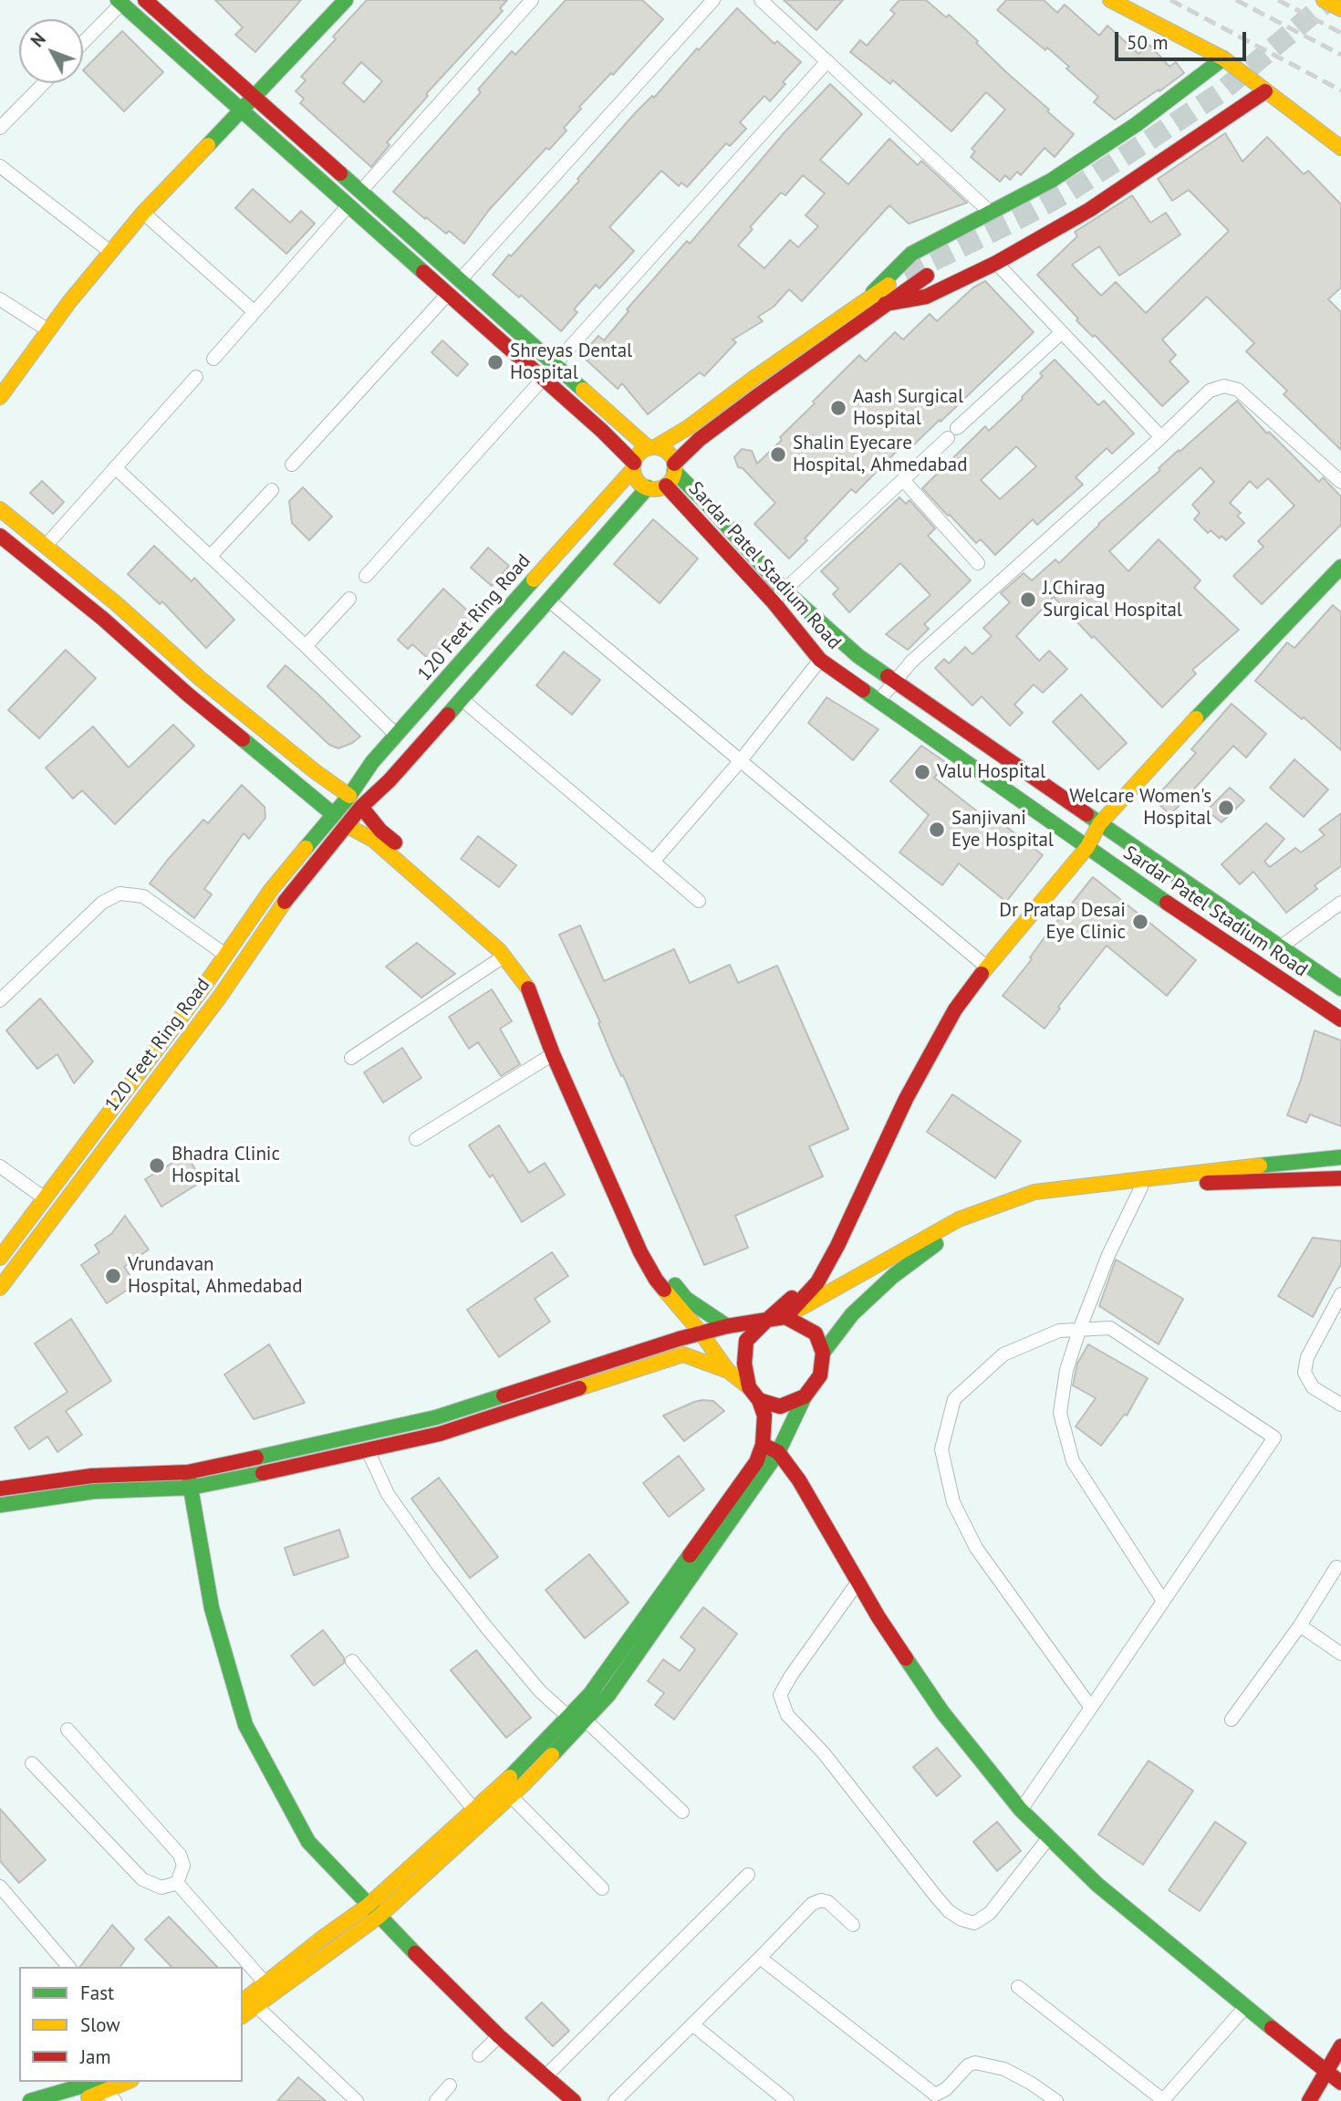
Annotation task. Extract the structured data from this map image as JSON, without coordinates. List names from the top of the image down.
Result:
{
  "streets": {
    "street": ["Sardar Patel Stadium Road", "120 Feet Ring Road"]
  },
  "crossings": [
    ["Sardar Patel Stadium Road", "120 Feet Ring Road"]
  ],
  "places": [
    "Shreyas Dental Hospital",
    "Aash Surgical Hospital",
    "Shalin Eyecare Hospital, Ahmedabad",
    "J.Chirag Surgical Hospital",
    "Valu Hospital",
    "Welcare Women's Hospital",
    "Sanjivani Eye Hospital",
    "Dr Pratap Desai Eye Clinic",
    "Bhadra Clinic Hospital",
    "Vrundavan Hospital, Ahmedabad"
  ],
  "legend": ["Fast", "Slow", "Jam"],
  "scale_bar": "50 m",
  "north": "top left"
}
